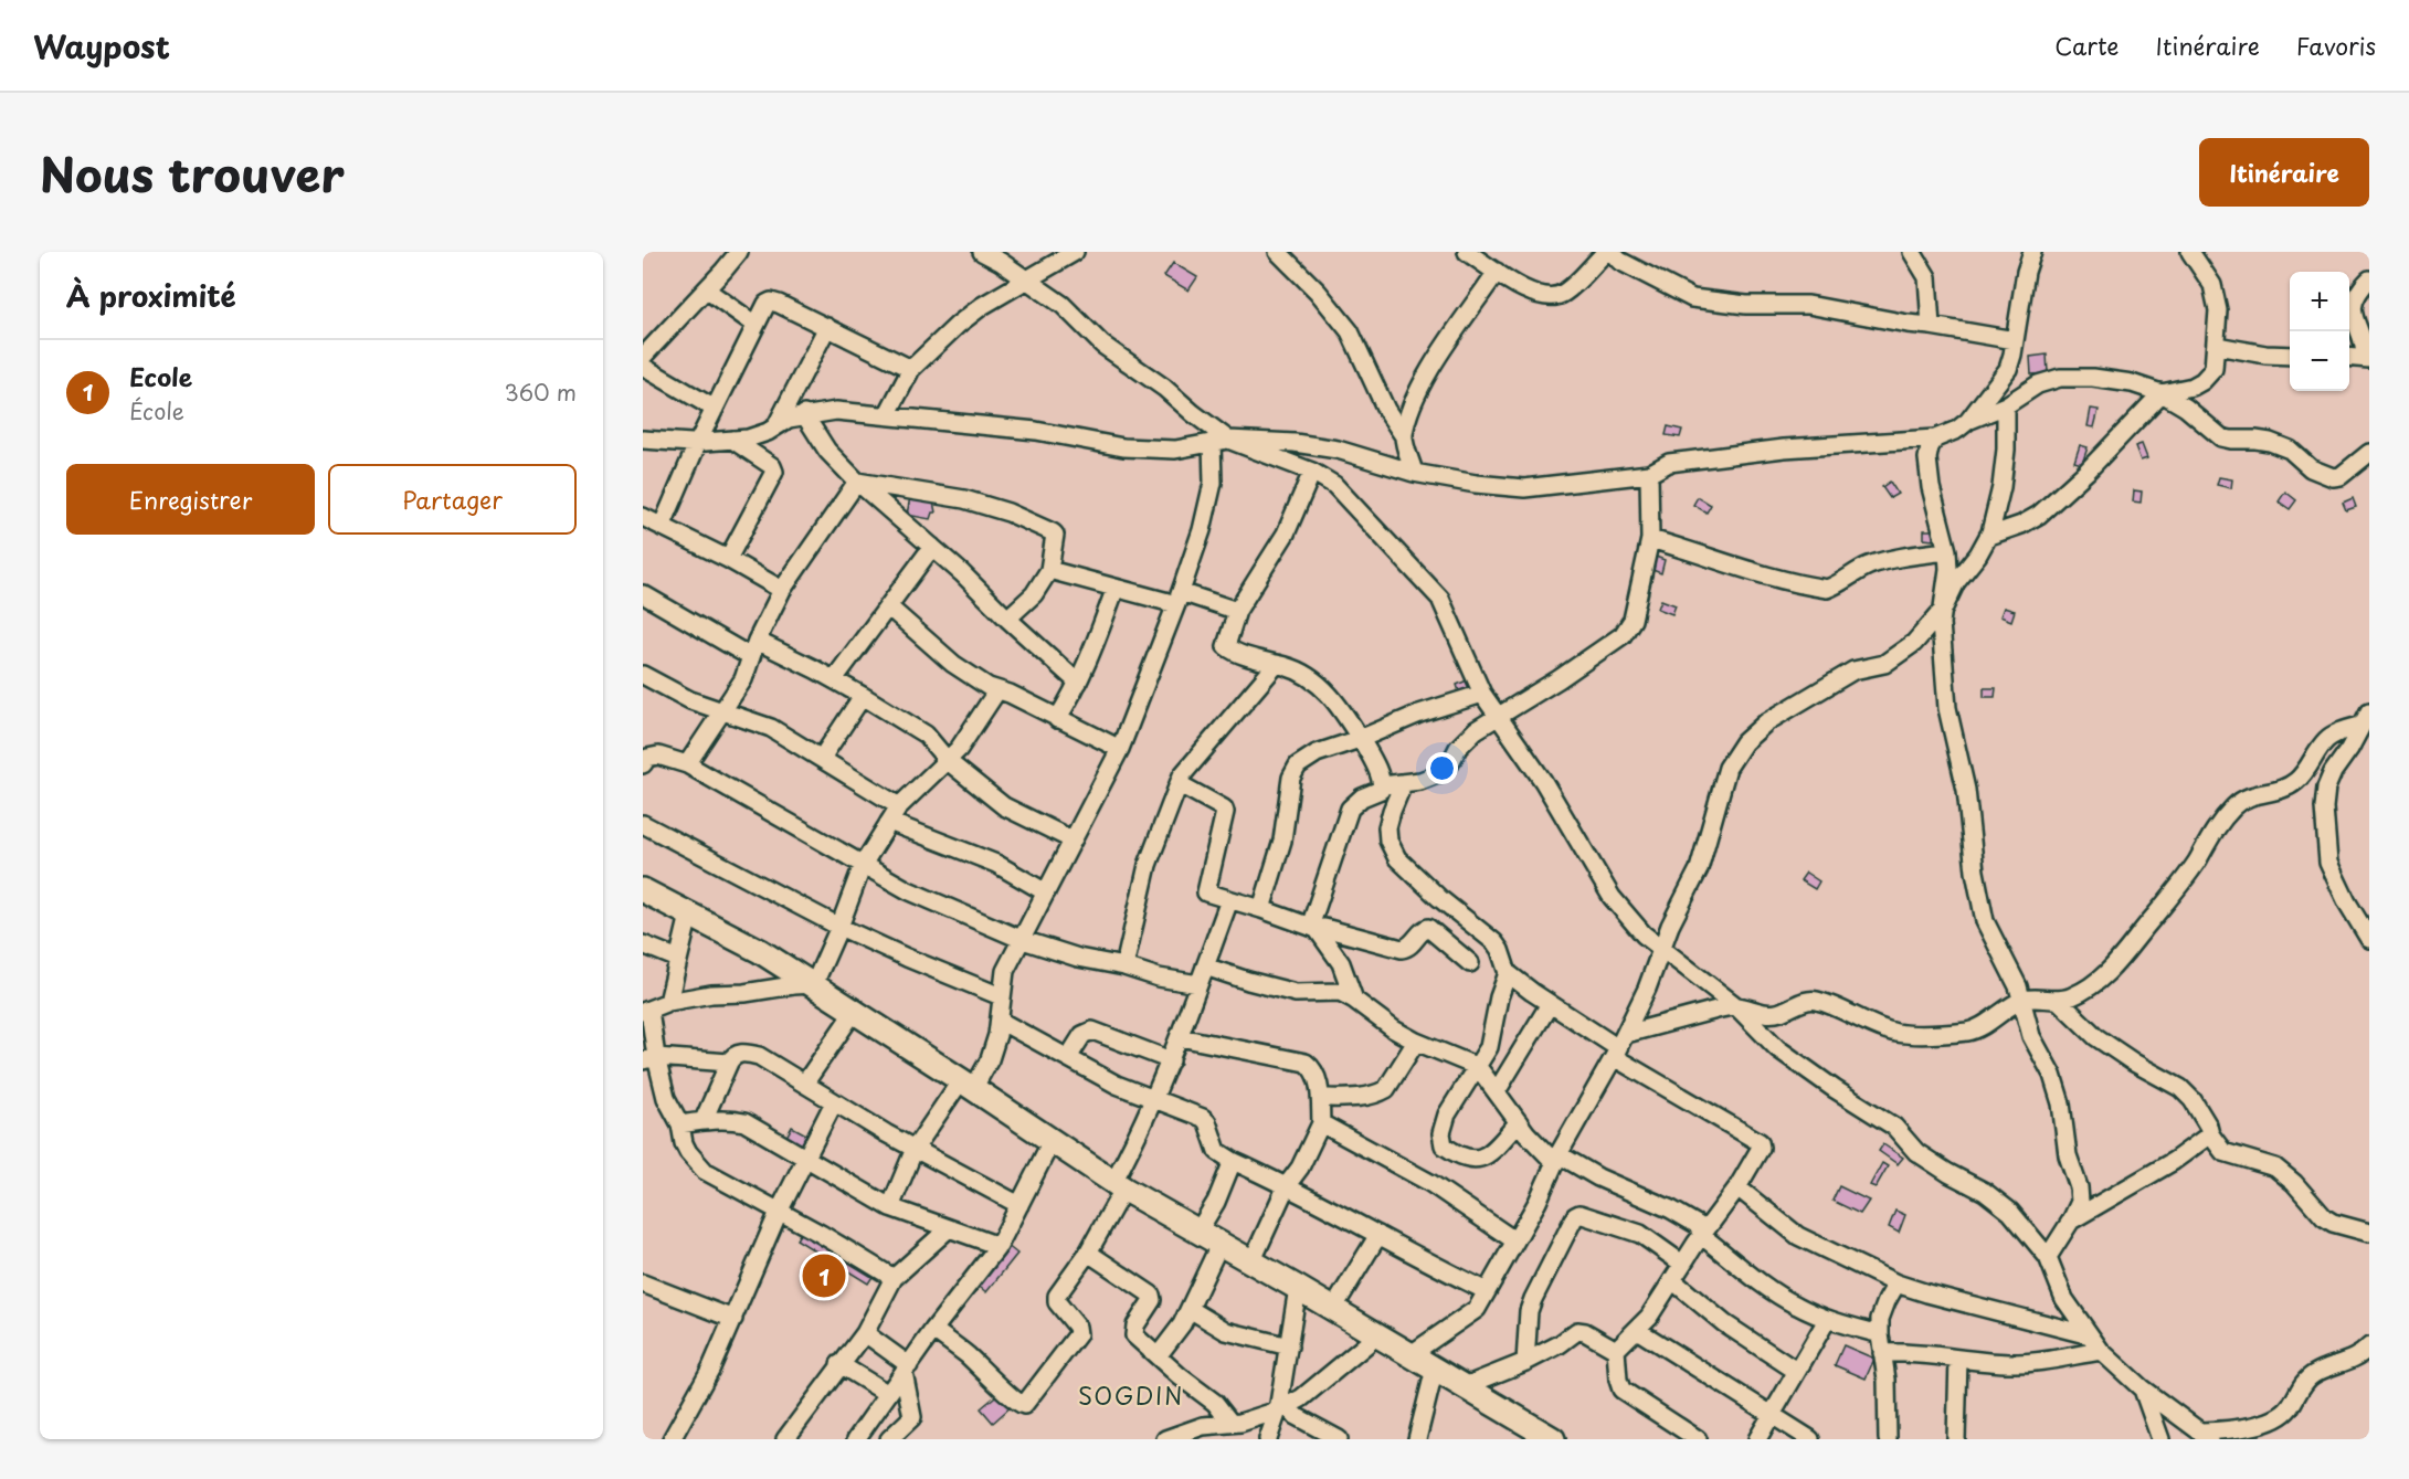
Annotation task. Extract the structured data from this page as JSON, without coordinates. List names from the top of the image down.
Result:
{
  "districts": ["SOGDIN"],
  "page": {
    "header": "Waypost",
    "nav": ["Carte", "Itinéraire", "Favoris"],
    "title": "Nous trouver",
    "buttons": [
      "Itinéraire",
      ["Enregistrer", "Partager"]
    ],
    "heading": "À proximité",
    "map_buttons": ["+", "−"],
    "list": [
      {
        "mark": "1",
        "name": "Ecole",
        "note": "École",
        "value": "360 m"
      }
    ],
    "pins": "1"
  }
}
